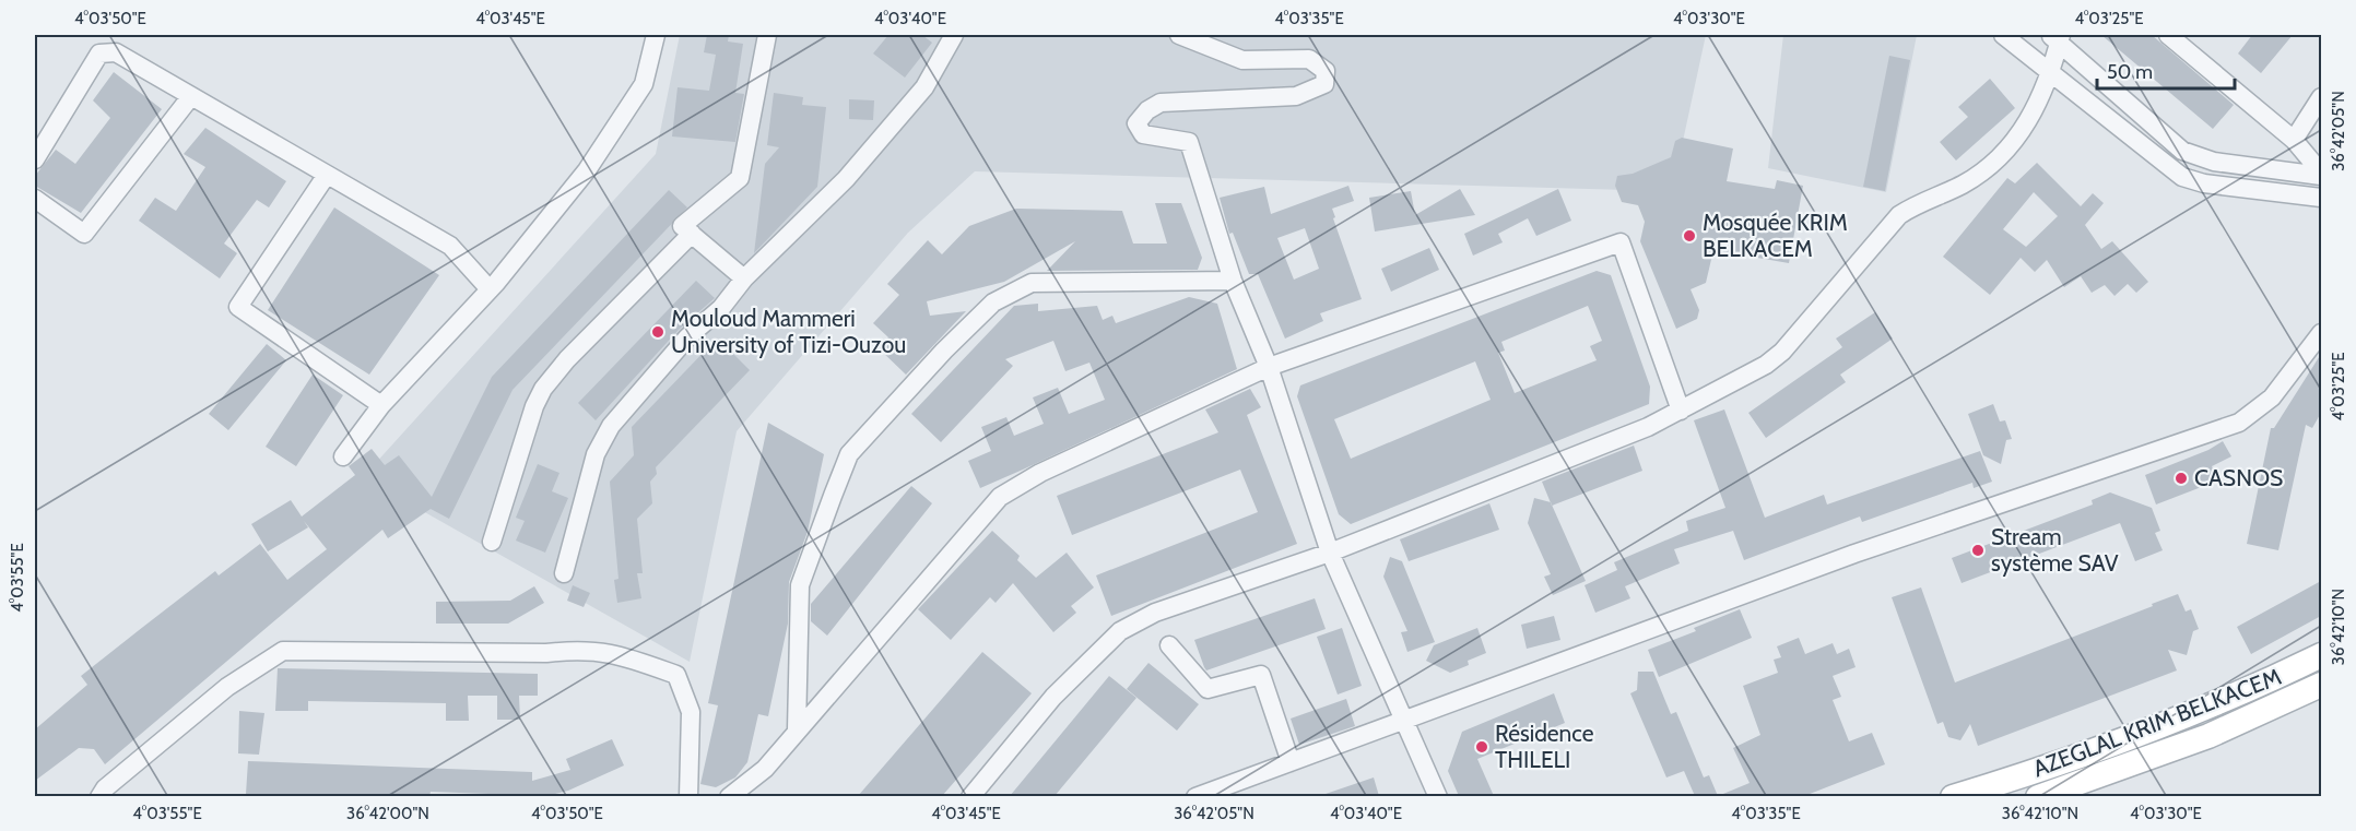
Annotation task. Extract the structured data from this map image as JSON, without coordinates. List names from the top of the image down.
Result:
{
  "streets": {
    "main road": ["AZEGLAL KRIM BELKACEM"]
  },
  "places": [
    "Mosquée KRIM BELKACEM",
    "Mouloud Mammeri University of Tizi-Ouzou",
    "CASNOS",
    "Stream système SAV",
    "Résidence THILELI"
  ],
  "scale_bar": "50 m",
  "coordinates": [
    "4°03'50\"E",
    "4°03'45\"E",
    "4°03'40\"E",
    "4°03'35\"E",
    "4°03'30\"E",
    "4°03'25\"E",
    "36°42'05\"N",
    "4°03'55\"E",
    "36°42'10\"N",
    "36°42'00\"N"
  ]
}
